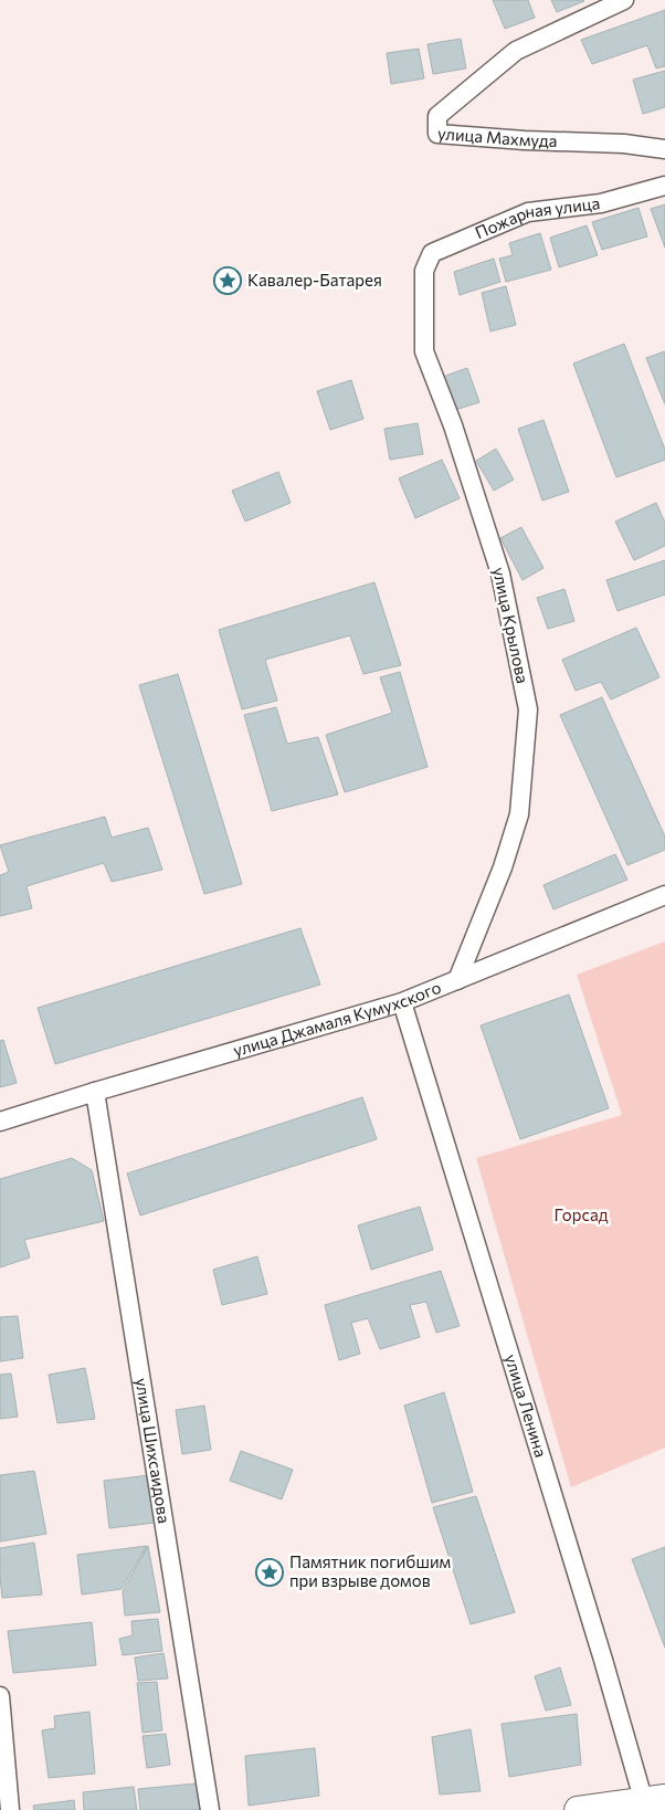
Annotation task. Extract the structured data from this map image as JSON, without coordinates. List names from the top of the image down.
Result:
{
  "streets": {
    "street": [
      "улица Махмуда",
      "Пожарная улица",
      "улица Крылова",
      "улица Джамаля Кумухского",
      "улица Ленина",
      "улица Шихсаидова"
    ]
  },
  "crossings": [
    ["Пожарная улица", "улица Крылова"],
    ["улица Крылова", "улица Джамаля Кумухского"],
    ["улица Джамаля Кумухского", "улица Ленина"],
    ["улица Джамаля Кумухского", "улица Шихсаидова"]
  ],
  "parks": ["Горсад"],
  "places": {
    "place": ["Кавалер-Батарея", "Памятник погибшим при взрыве домов"]
  }
}
